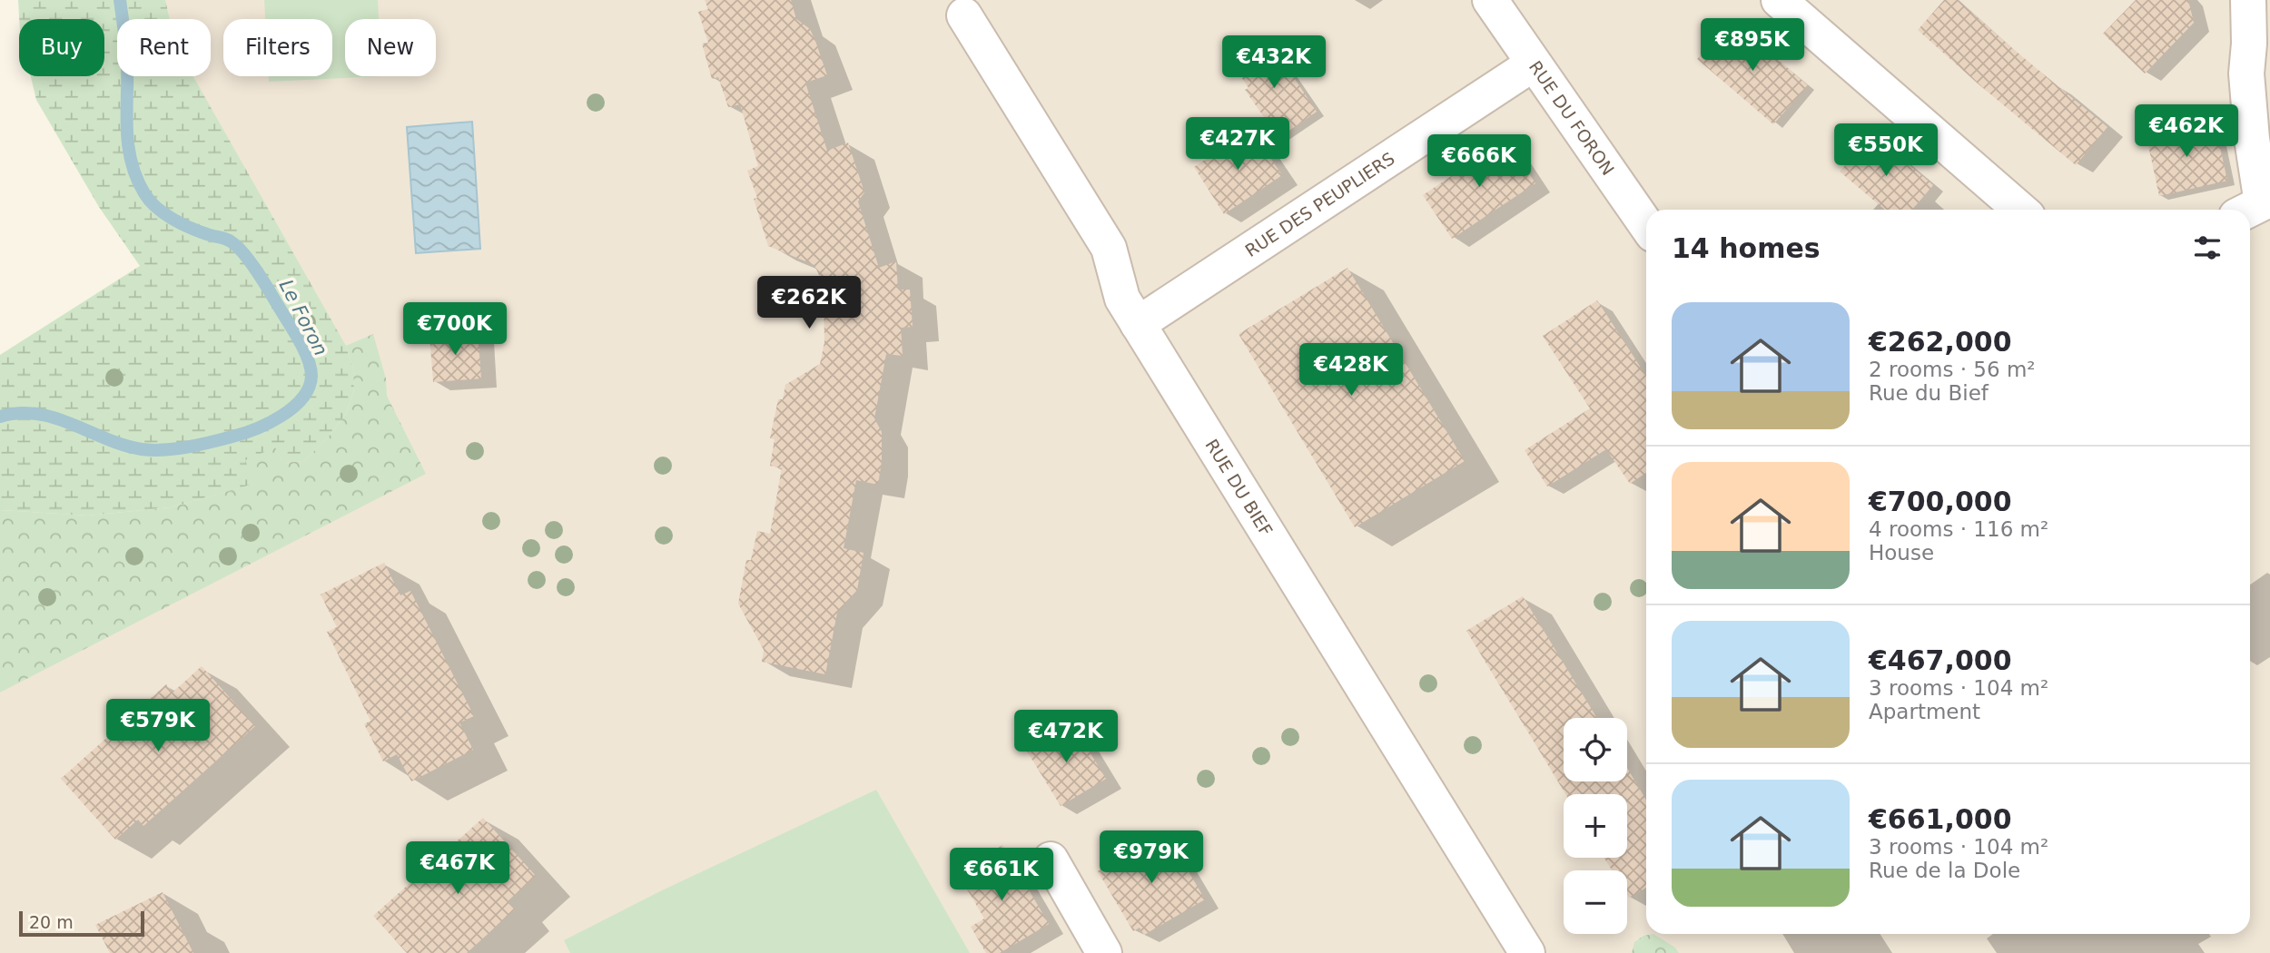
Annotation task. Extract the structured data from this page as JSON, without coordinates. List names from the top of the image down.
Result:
{
  "streets": {
    "street": ["RUE DU FORON", "RUE DES PEUPLIERS", "RUE DU BIEF"]
  },
  "crossings": [
    ["RUE DU FORON", "RUE DES PEUPLIERS"],
    ["RUE DES PEUPLIERS", "RUE DU BIEF"]
  ],
  "water": ["Le Foron"],
  "scale_bar": "20 m",
  "page": {
    "price": [
      "€895K",
      "€432K",
      "€462K",
      "€427K",
      "€550K",
      "€666K",
      "€262K",
      "€700K",
      "€428K",
      "€579K",
      "€472K",
      "€979K",
      "€467K",
      "€661K"
    ],
    "chip": [
      "Buy",
      "Rent",
      "Filters",
      "New"
    ],
    "heading": "14 homes",
    "list": [
      {
        "name": "€262,000",
        "note": "2 rooms · 56 m² · Rue du Bief"
      },
      {
        "name": "€700,000",
        "note": "4 rooms · 116 m² · House"
      },
      {
        "name": "€467,000",
        "note": "3 rooms · 104 m² · Apartment"
      },
      {
        "name": "€661,000",
        "note": "3 rooms · 104 m² · Rue de la Dole"
      }
    ],
    "map_buttons": ["+", "−"],
    "scale": "20 m"
  }
}
